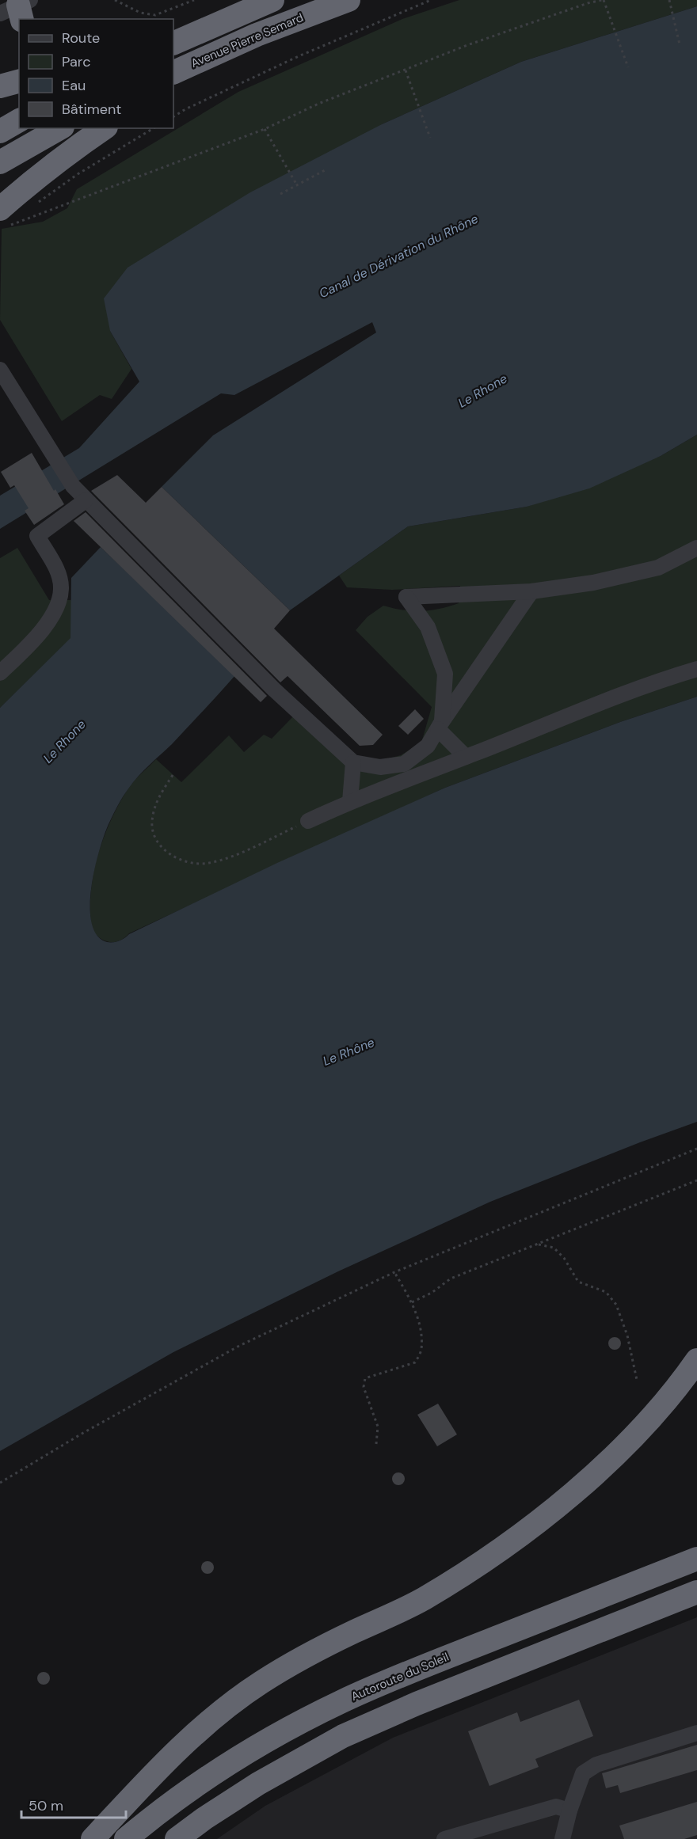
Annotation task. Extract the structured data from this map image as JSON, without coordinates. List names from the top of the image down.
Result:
{
  "streets": {
    "highway": ["Avenue Pierre Semard", "Autoroute du Soleil"]
  },
  "water": ["Canal de Dérivation du Rhône", "Le Rhone", "Le Rhône"],
  "legend": [
    "Route",
    "Parc",
    "Eau",
    "Bâtiment"
  ],
  "scale_bar": "50 m"
}
